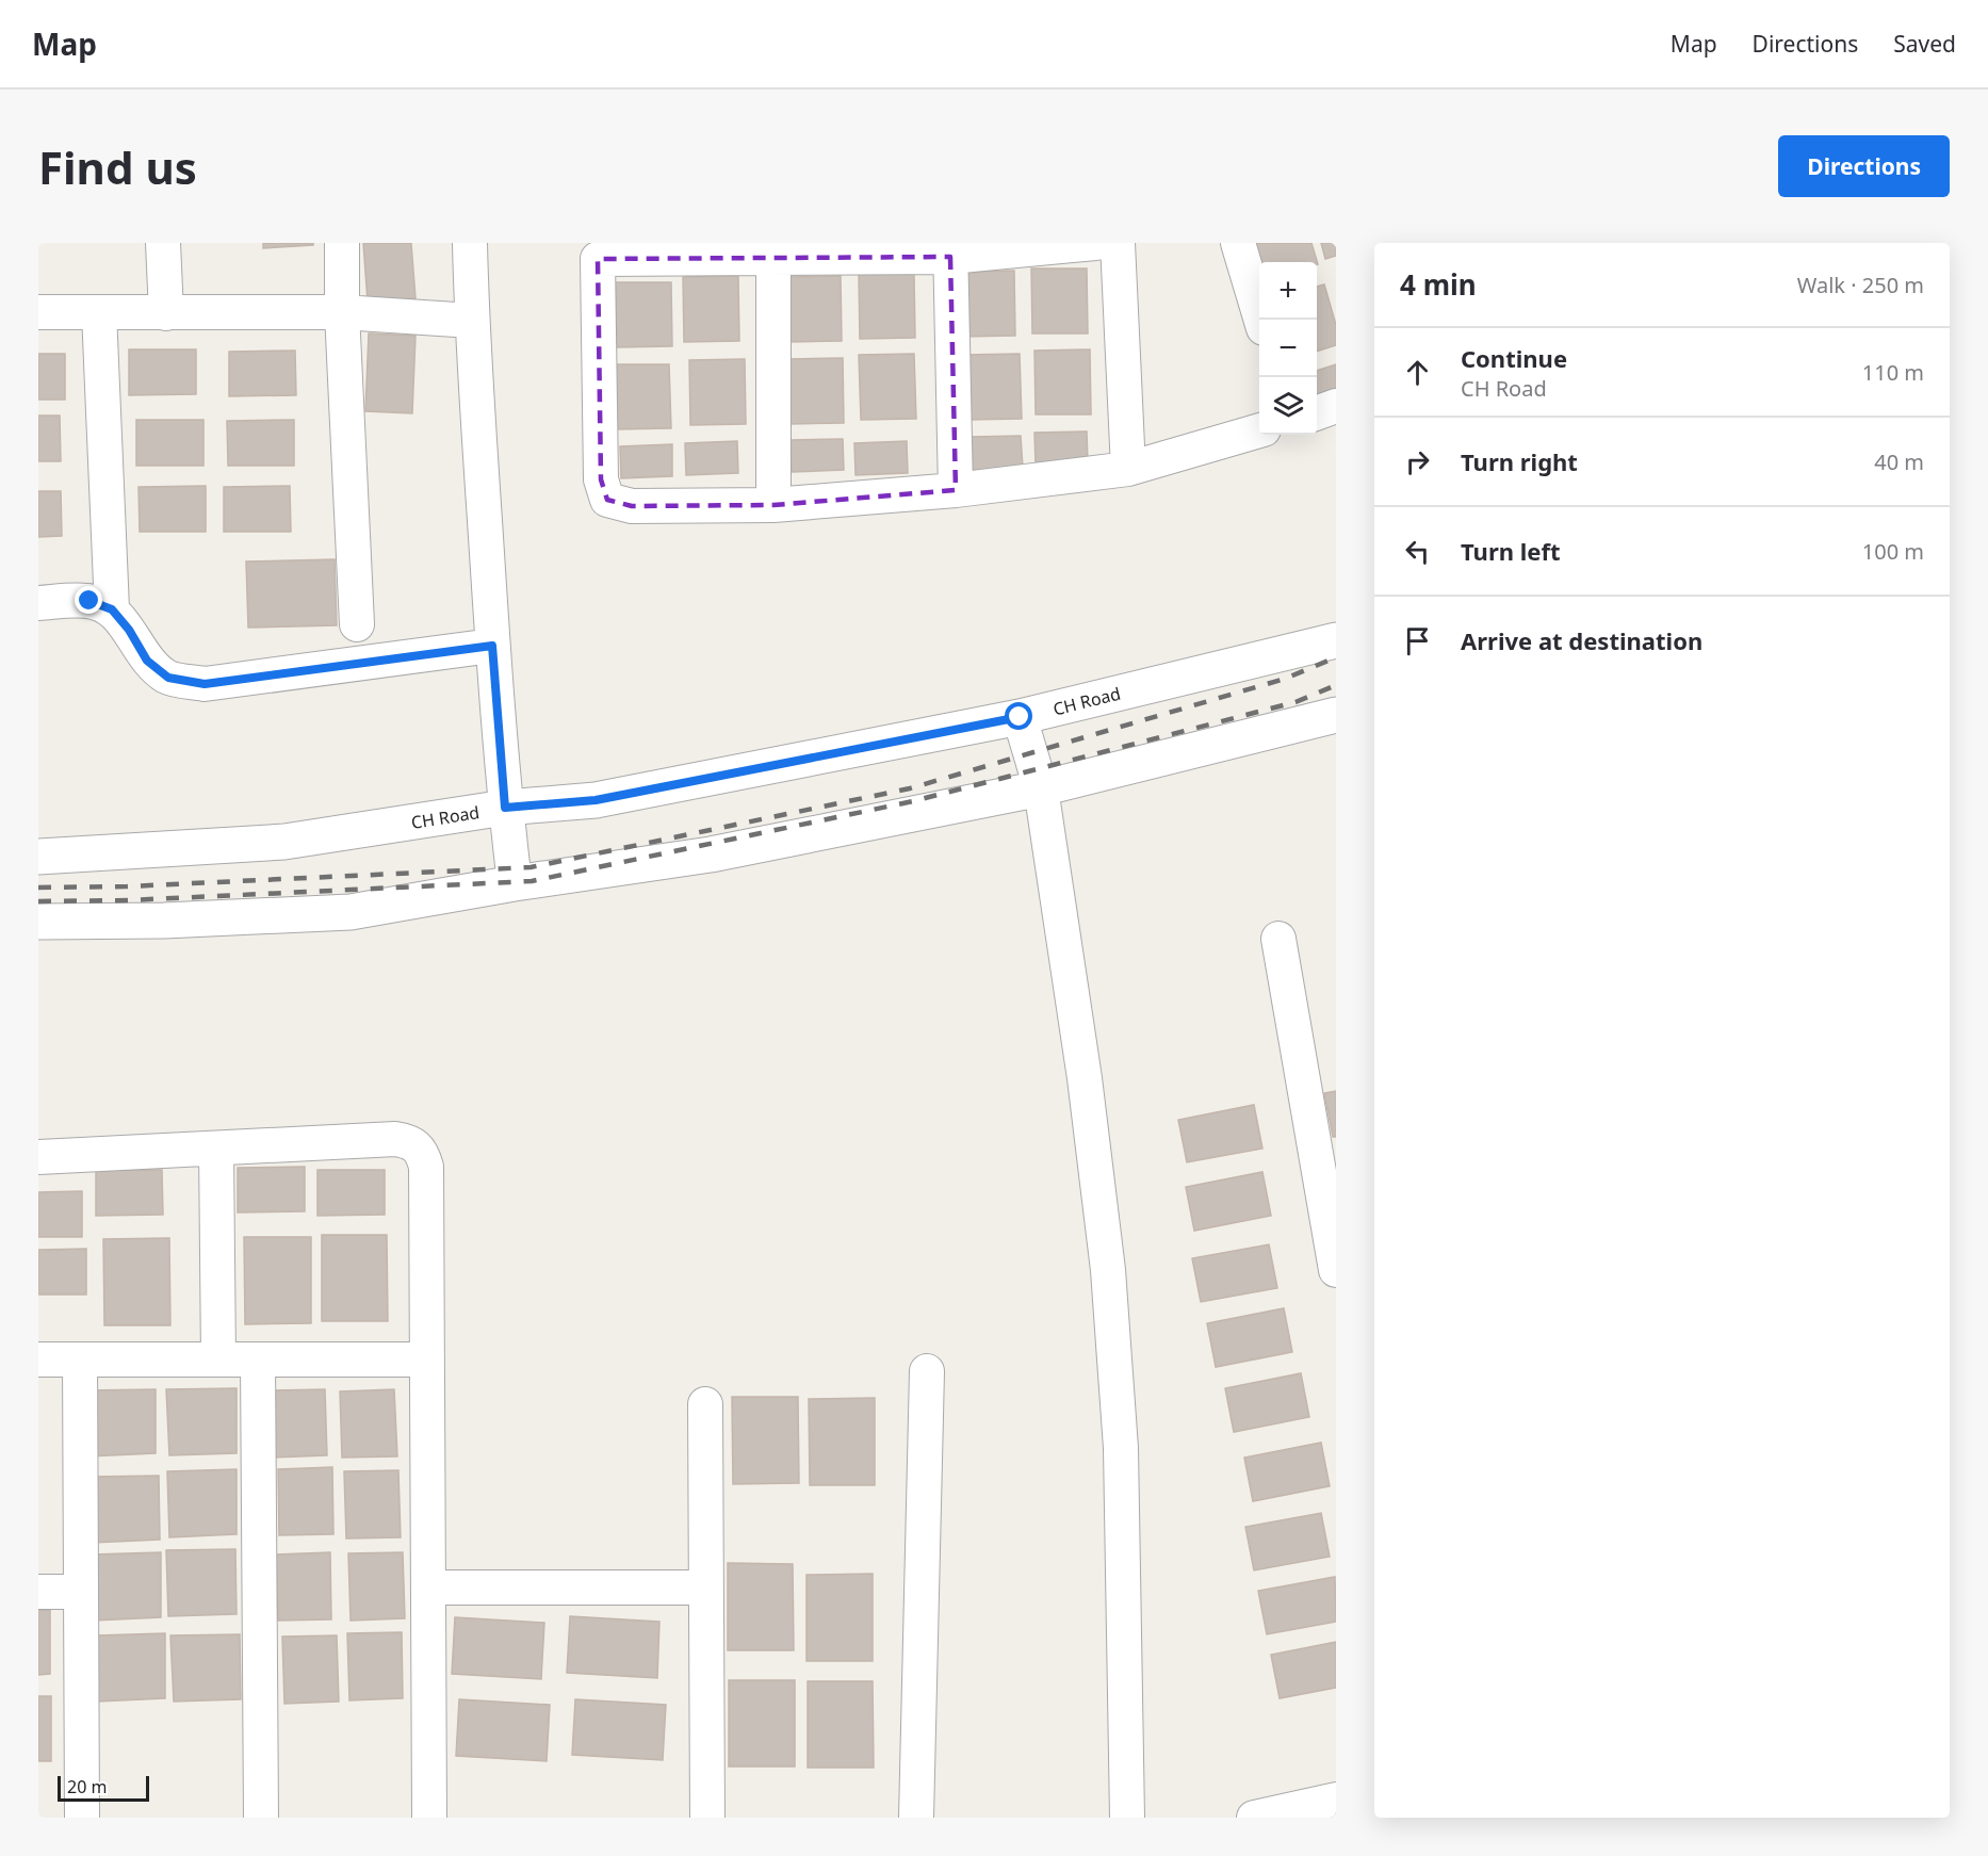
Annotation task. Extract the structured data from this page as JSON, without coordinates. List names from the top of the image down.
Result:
{
  "streets": {
    "street": ["CH Road"]
  },
  "scale_bar": "20 m",
  "page": {
    "header": "Map",
    "nav": ["Map", "Directions", "Saved"],
    "buttons": "Directions",
    "title": "Find us",
    "heading": ["4 min", "Walk · 250 m"],
    "map_buttons": ["+", "−"],
    "list": [
      ["Continue", "CH Road", "110 m"],
      ["Turn right", "40 m"],
      ["Turn left", "100 m"],
      "Arrive at destination"
    ],
    "scale": "20 m"
  }
}
